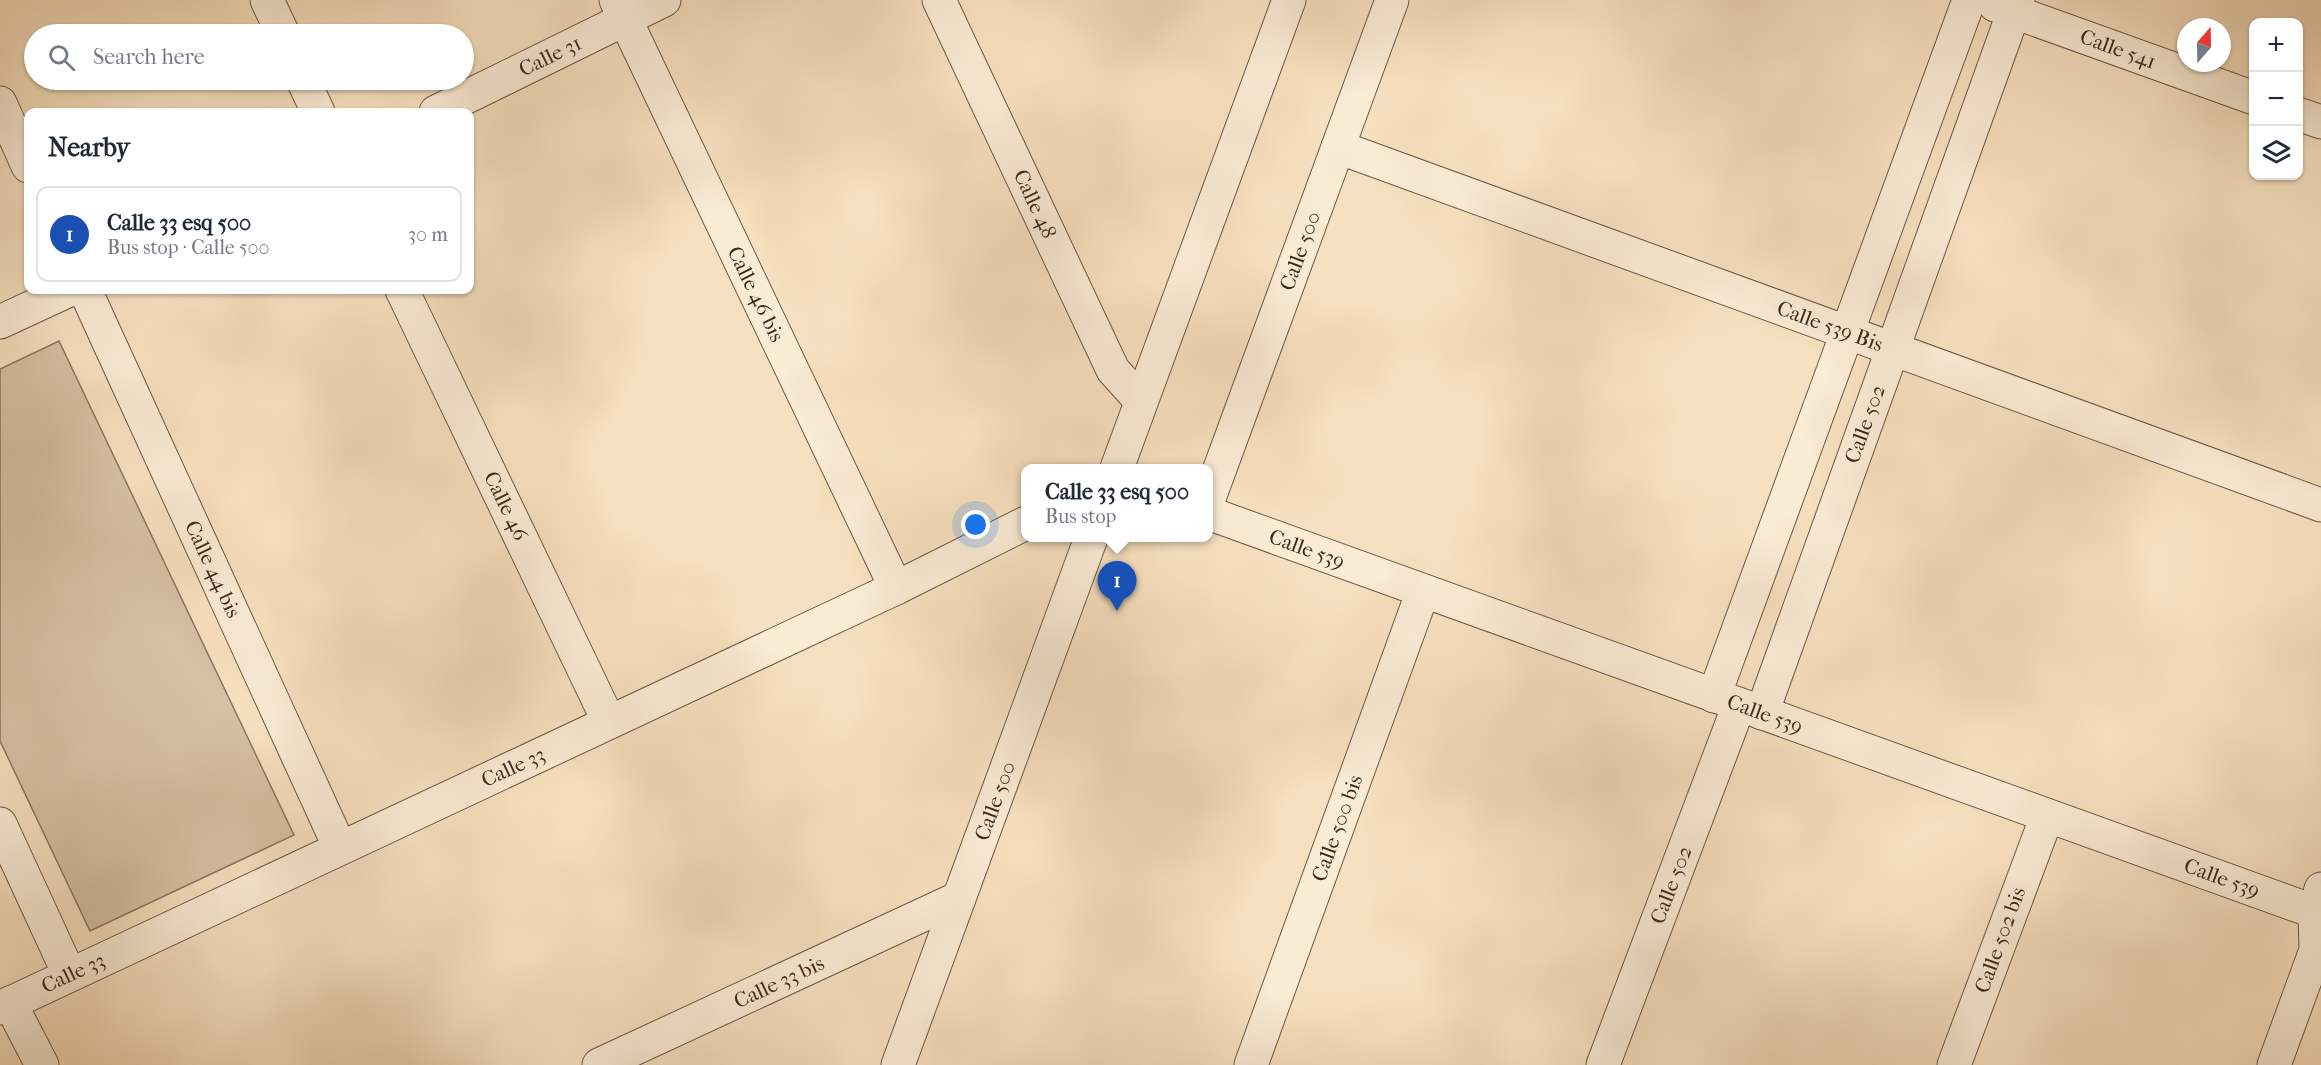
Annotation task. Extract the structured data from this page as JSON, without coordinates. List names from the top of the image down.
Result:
{
  "streets": {
    "street": [
      "Calle 541",
      "Calle 31",
      "Calle 48",
      "Calle 500",
      "Calle 46 bis",
      "Calle 539 Bis",
      "Calle 502",
      "Calle 46",
      "Calle 539",
      "Calle 44 bis",
      "Calle 33",
      "Calle 500 bis",
      "Calle 502 bis",
      "Calle 33 bis"
    ]
  },
  "crossings": [
    ["Calle 541", "Calle 502"],
    ["Calle 31", "Calle 46 bis"],
    ["Calle 500", "Calle 539 Bis"],
    ["Calle 500", "Calle 33 bis"],
    ["Calle 46 bis", "Calle 33"],
    ["Calle 539 Bis", "Calle 502"],
    ["Calle 502", "Calle 539"],
    ["Calle 46", "Calle 33"],
    ["Calle 539", "Calle 500 bis"],
    ["Calle 539", "Calle 502 bis"],
    ["Calle 44 bis", "Calle 33"]
  ],
  "north": "top",
  "page": {
    "map_buttons": ["+", "−"],
    "search": "Search here",
    "heading": "Nearby",
    "list": [
      {
        "mark": "1",
        "name": "Calle 33 esq 500",
        "note": "Bus stop · Calle 500",
        "value": "30 m"
      }
    ],
    "popup": ["Calle 33 esq 500", "Bus stop"],
    "pins": "1"
  }
}
